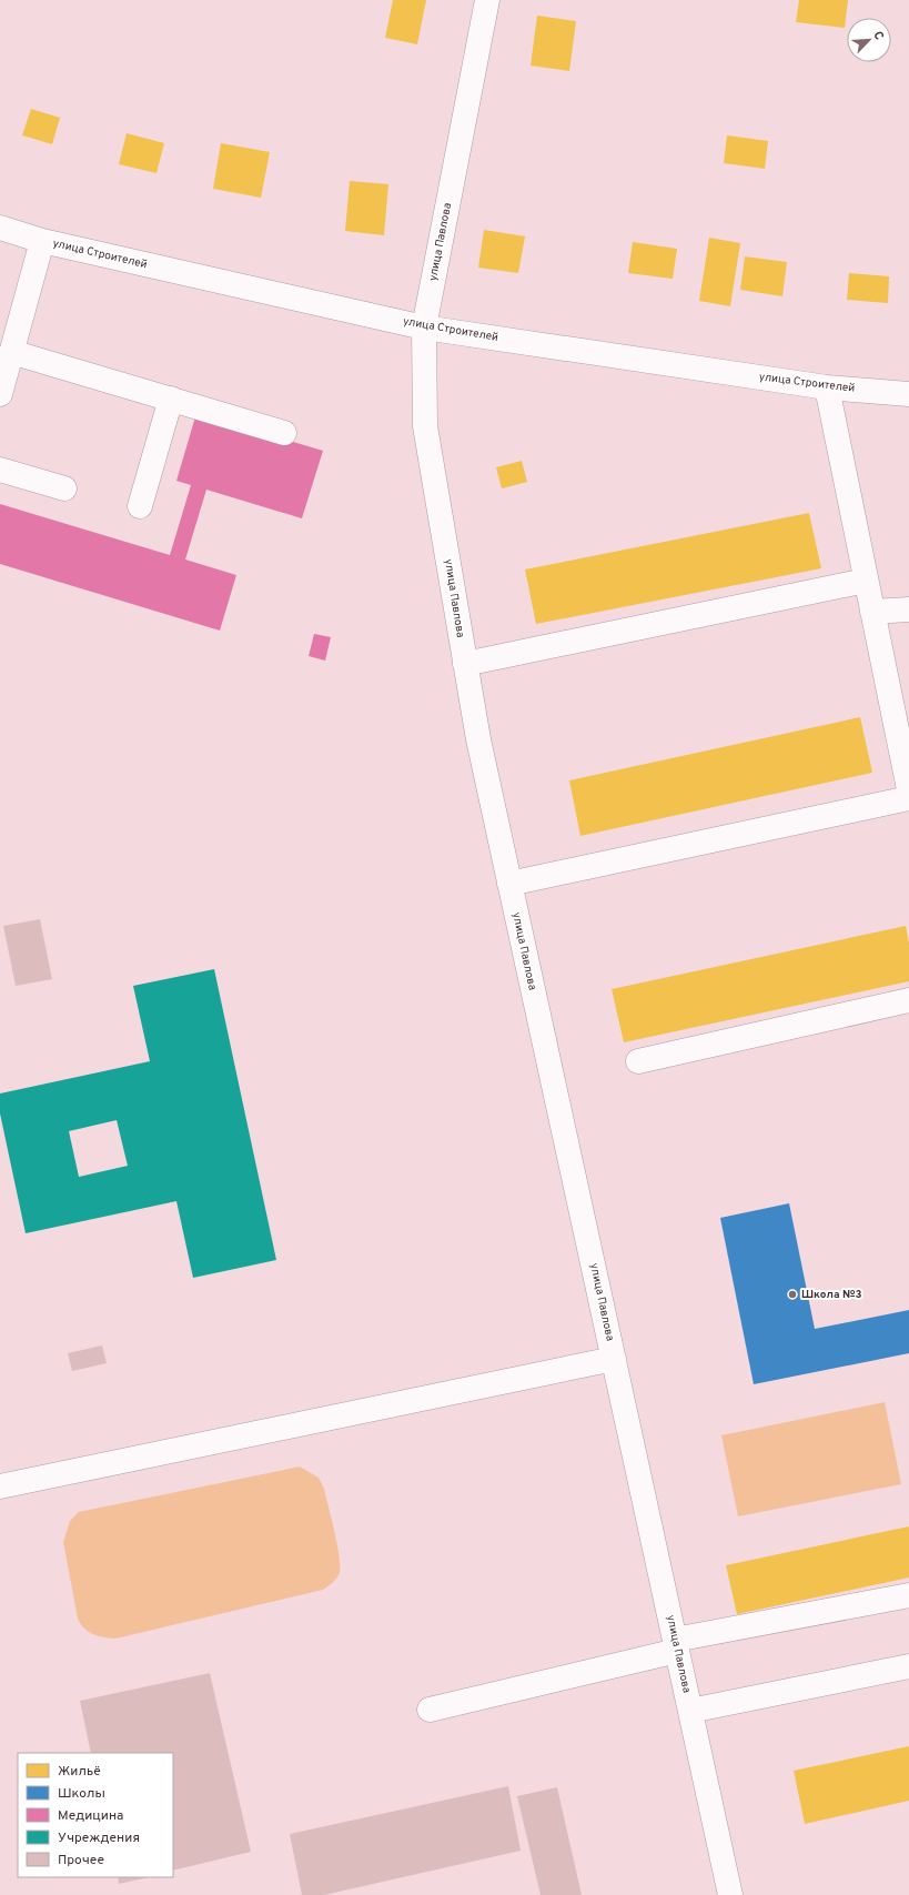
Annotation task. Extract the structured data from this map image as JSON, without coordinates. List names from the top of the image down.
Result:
{
  "streets": {
    "street": ["улица Павлова", "улица Строителей"]
  },
  "crossings": [
    ["улица Павлова", "улица Строителей"]
  ],
  "places": ["Школа №3"],
  "legend": [
    "Жильё",
    "Школы",
    "Медицина",
    "Учреждения",
    "Прочее"
  ],
  "north": "top right"
}
